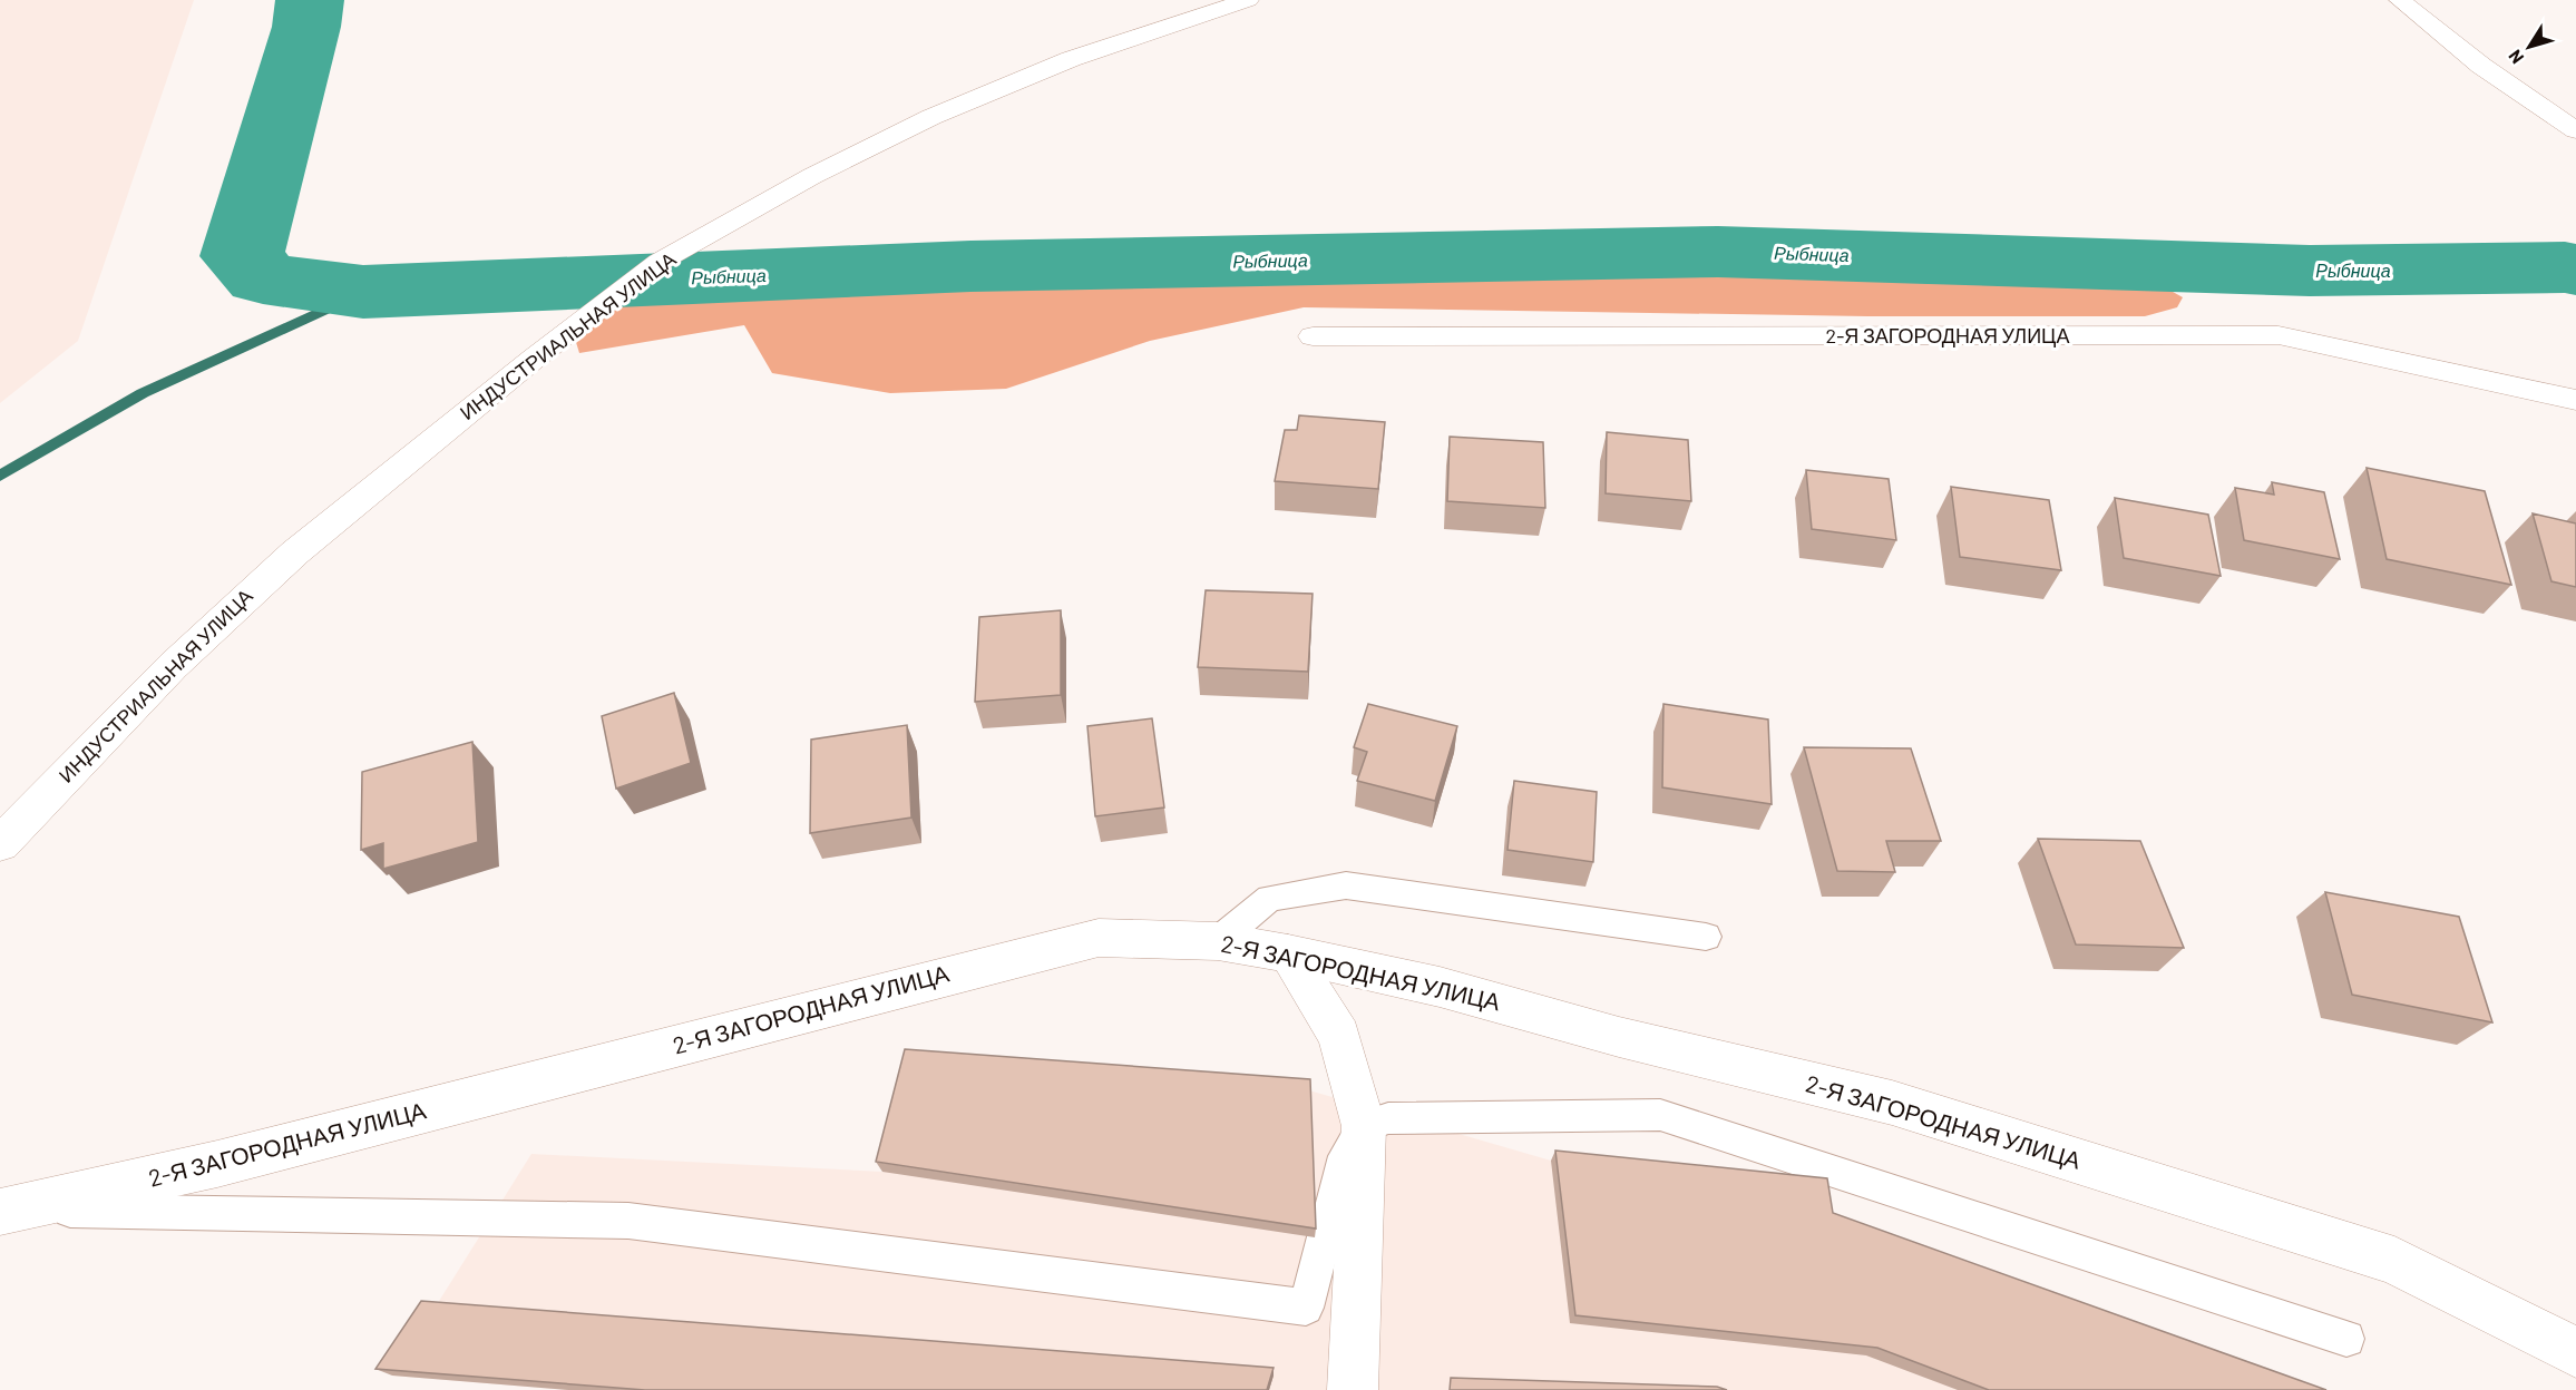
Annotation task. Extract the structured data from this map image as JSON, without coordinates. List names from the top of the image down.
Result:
{
  "streets": {
    "street": ["ИНДУСТРИАЛЬНАЯ УЛИЦА", "2-Я ЗАГОРОДНАЯ УЛИЦА"]
  },
  "water": ["Рыбница"],
  "north": "bottom left"
}
